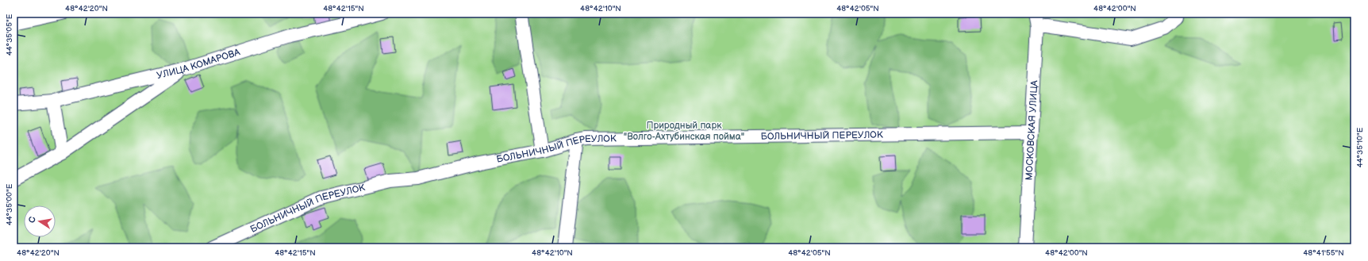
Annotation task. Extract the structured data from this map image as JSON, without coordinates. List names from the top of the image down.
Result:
{
  "streets": {
    "street": ["УЛИЦА КОМАРОВА", "МОСКОВСКАЯ УЛИЦА", "БОЛЬНИЧНЫЙ ПЕРЕУЛОК"]
  },
  "crossings": [
    ["МОСКОВСКАЯ УЛИЦА", "БОЛЬНИЧНЫЙ ПЕРЕУЛОК"]
  ],
  "parks": ["Природный парк \"Волго-Ахтубинская пойма\""],
  "north": "left",
  "coordinates": [
    "48°42'20\"N",
    "48°42'15\"N",
    "48°42'10\"N",
    "48°42'05\"N",
    "48°42'00\"N",
    "44°35'05\"E",
    "44°35'10\"E",
    "44°35'00\"E",
    "48°41'55\"N"
  ]
}
